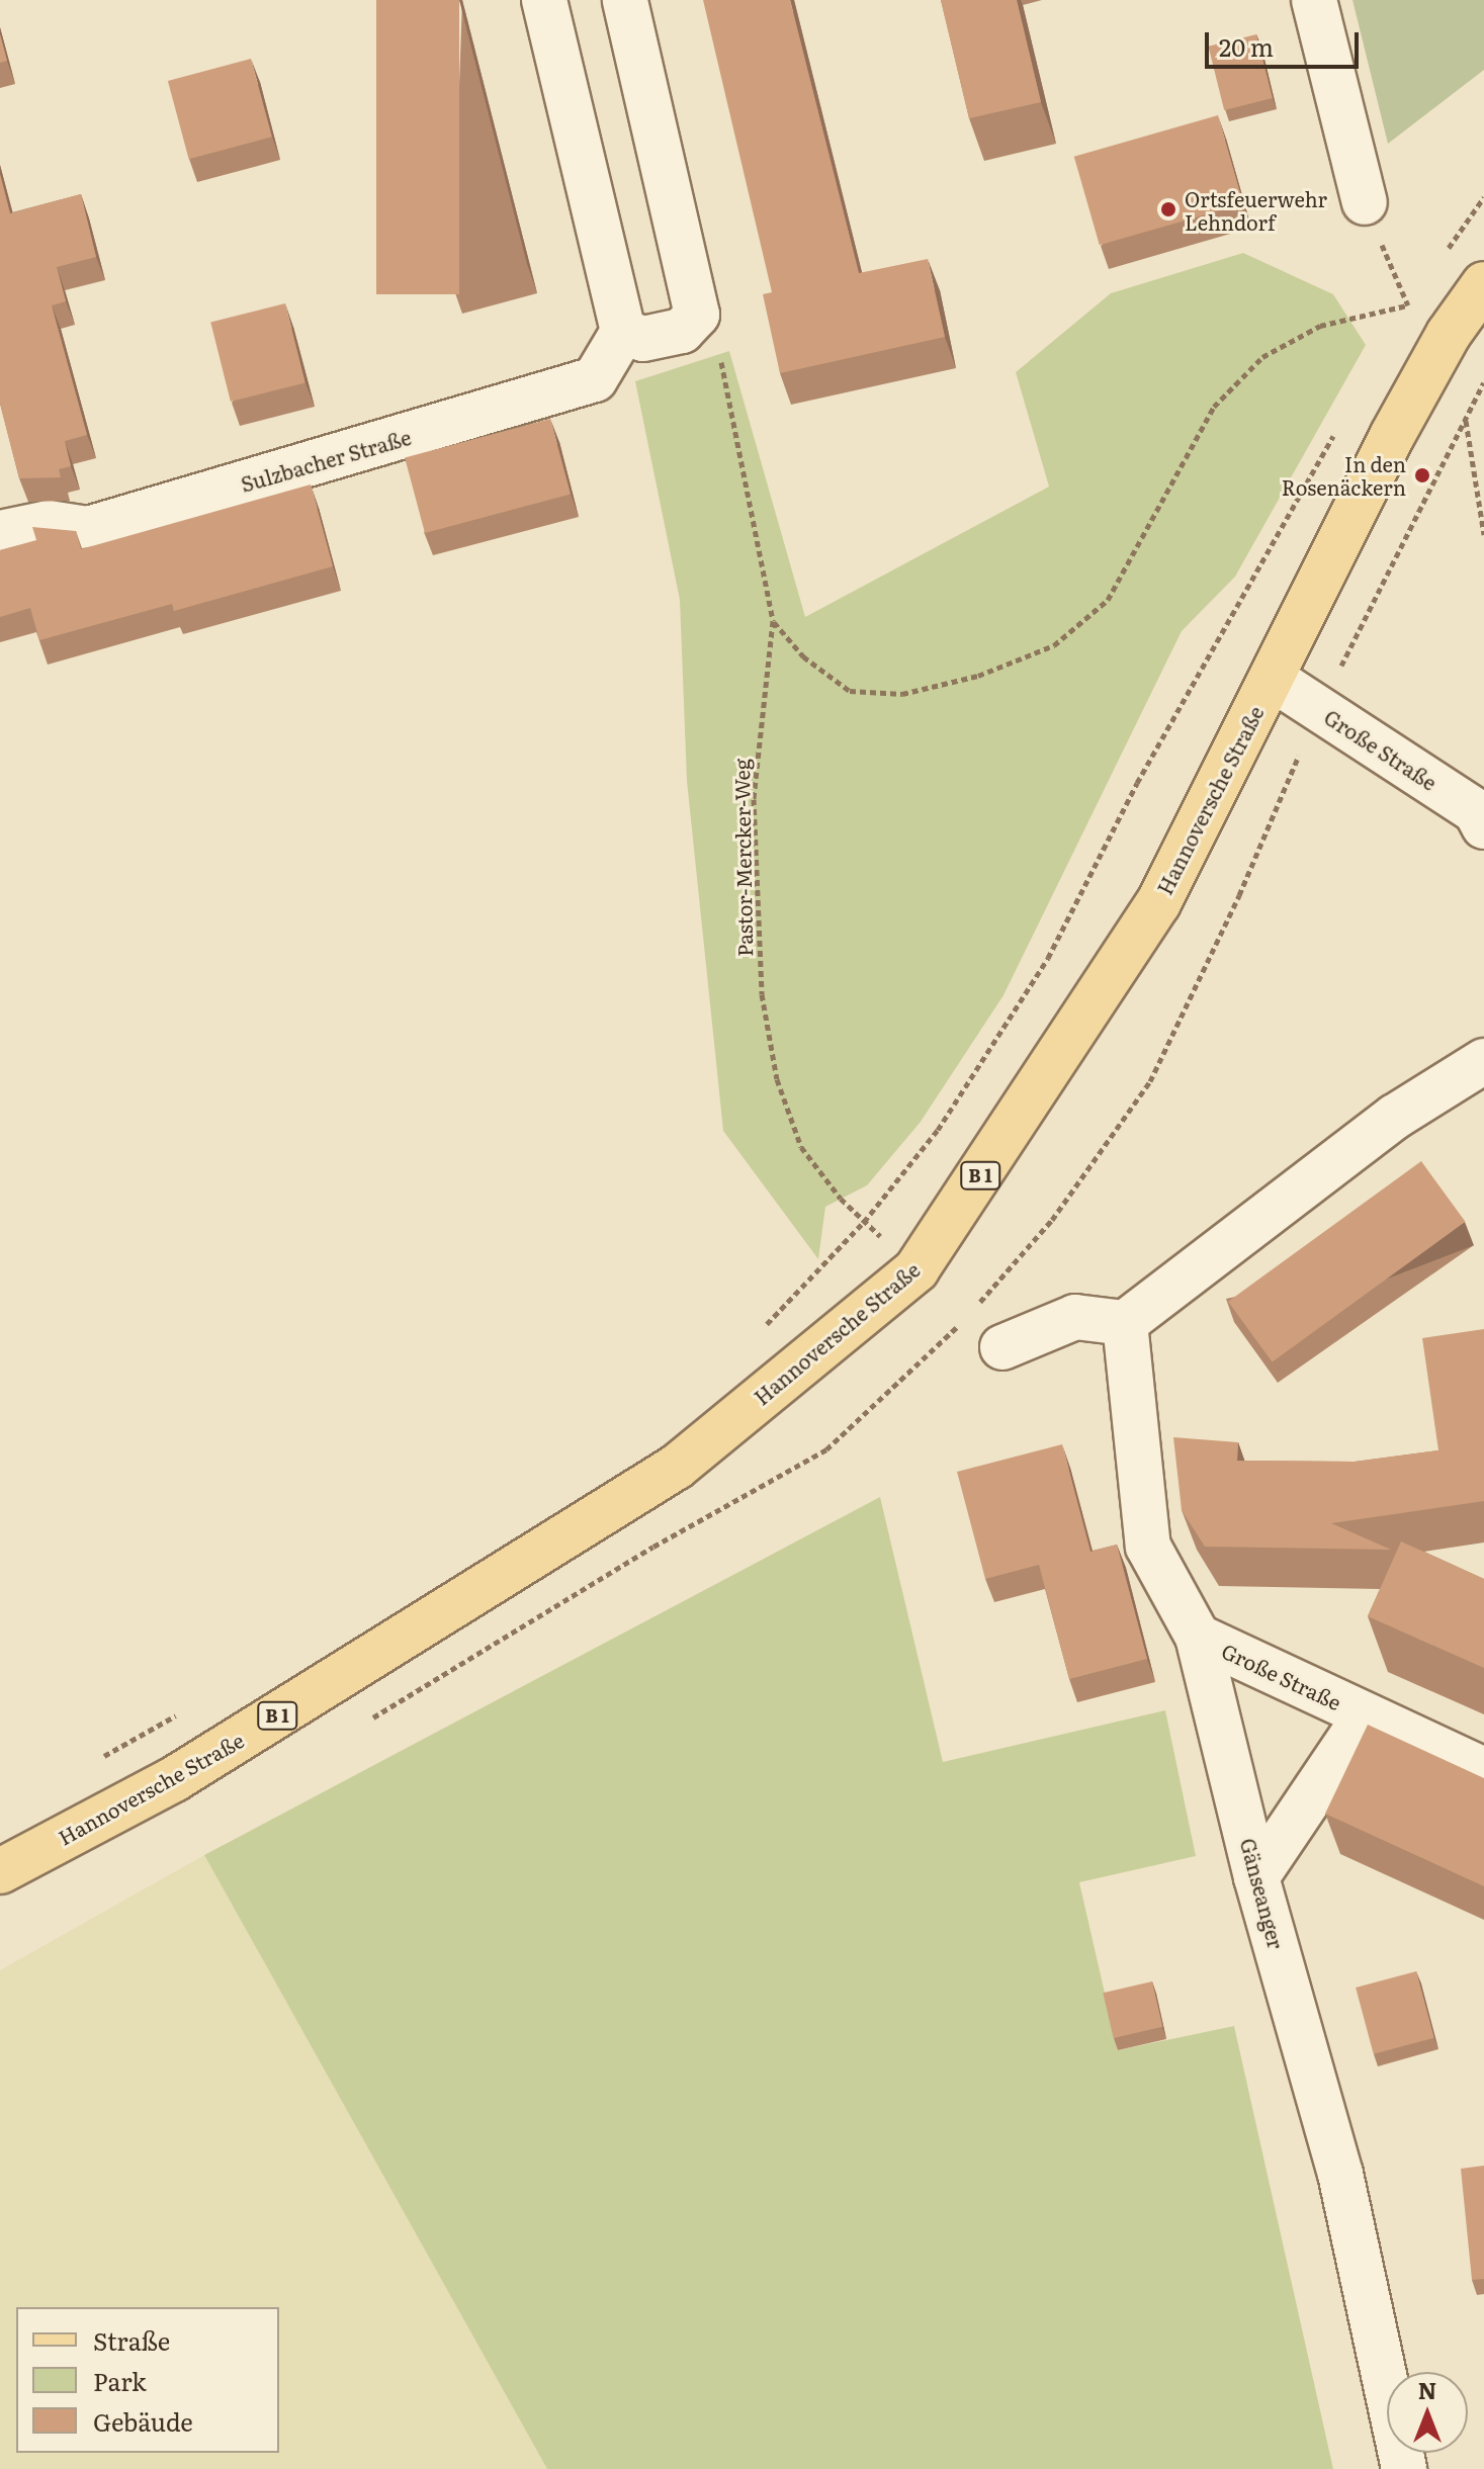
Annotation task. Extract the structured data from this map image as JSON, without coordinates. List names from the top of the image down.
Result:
{
  "streets": {
    "main road": ["Hannoversche Straße", "B 1"],
    "street": ["Sulzbacher Straße", "Große Straße", "Gänseanger"],
    "path": ["Pastor-Mercker-Weg"]
  },
  "crossings": [
    ["Große Straße", "Hannoversche Straße"],
    ["Große Straße", "Gänseanger"]
  ],
  "places": ["Ortsfeuerwehr Lehndorf", "In den Rosenäckern"],
  "legend": ["Straße", "Park", "Gebäude"],
  "scale_bar": "20 m",
  "north": "top"
}
